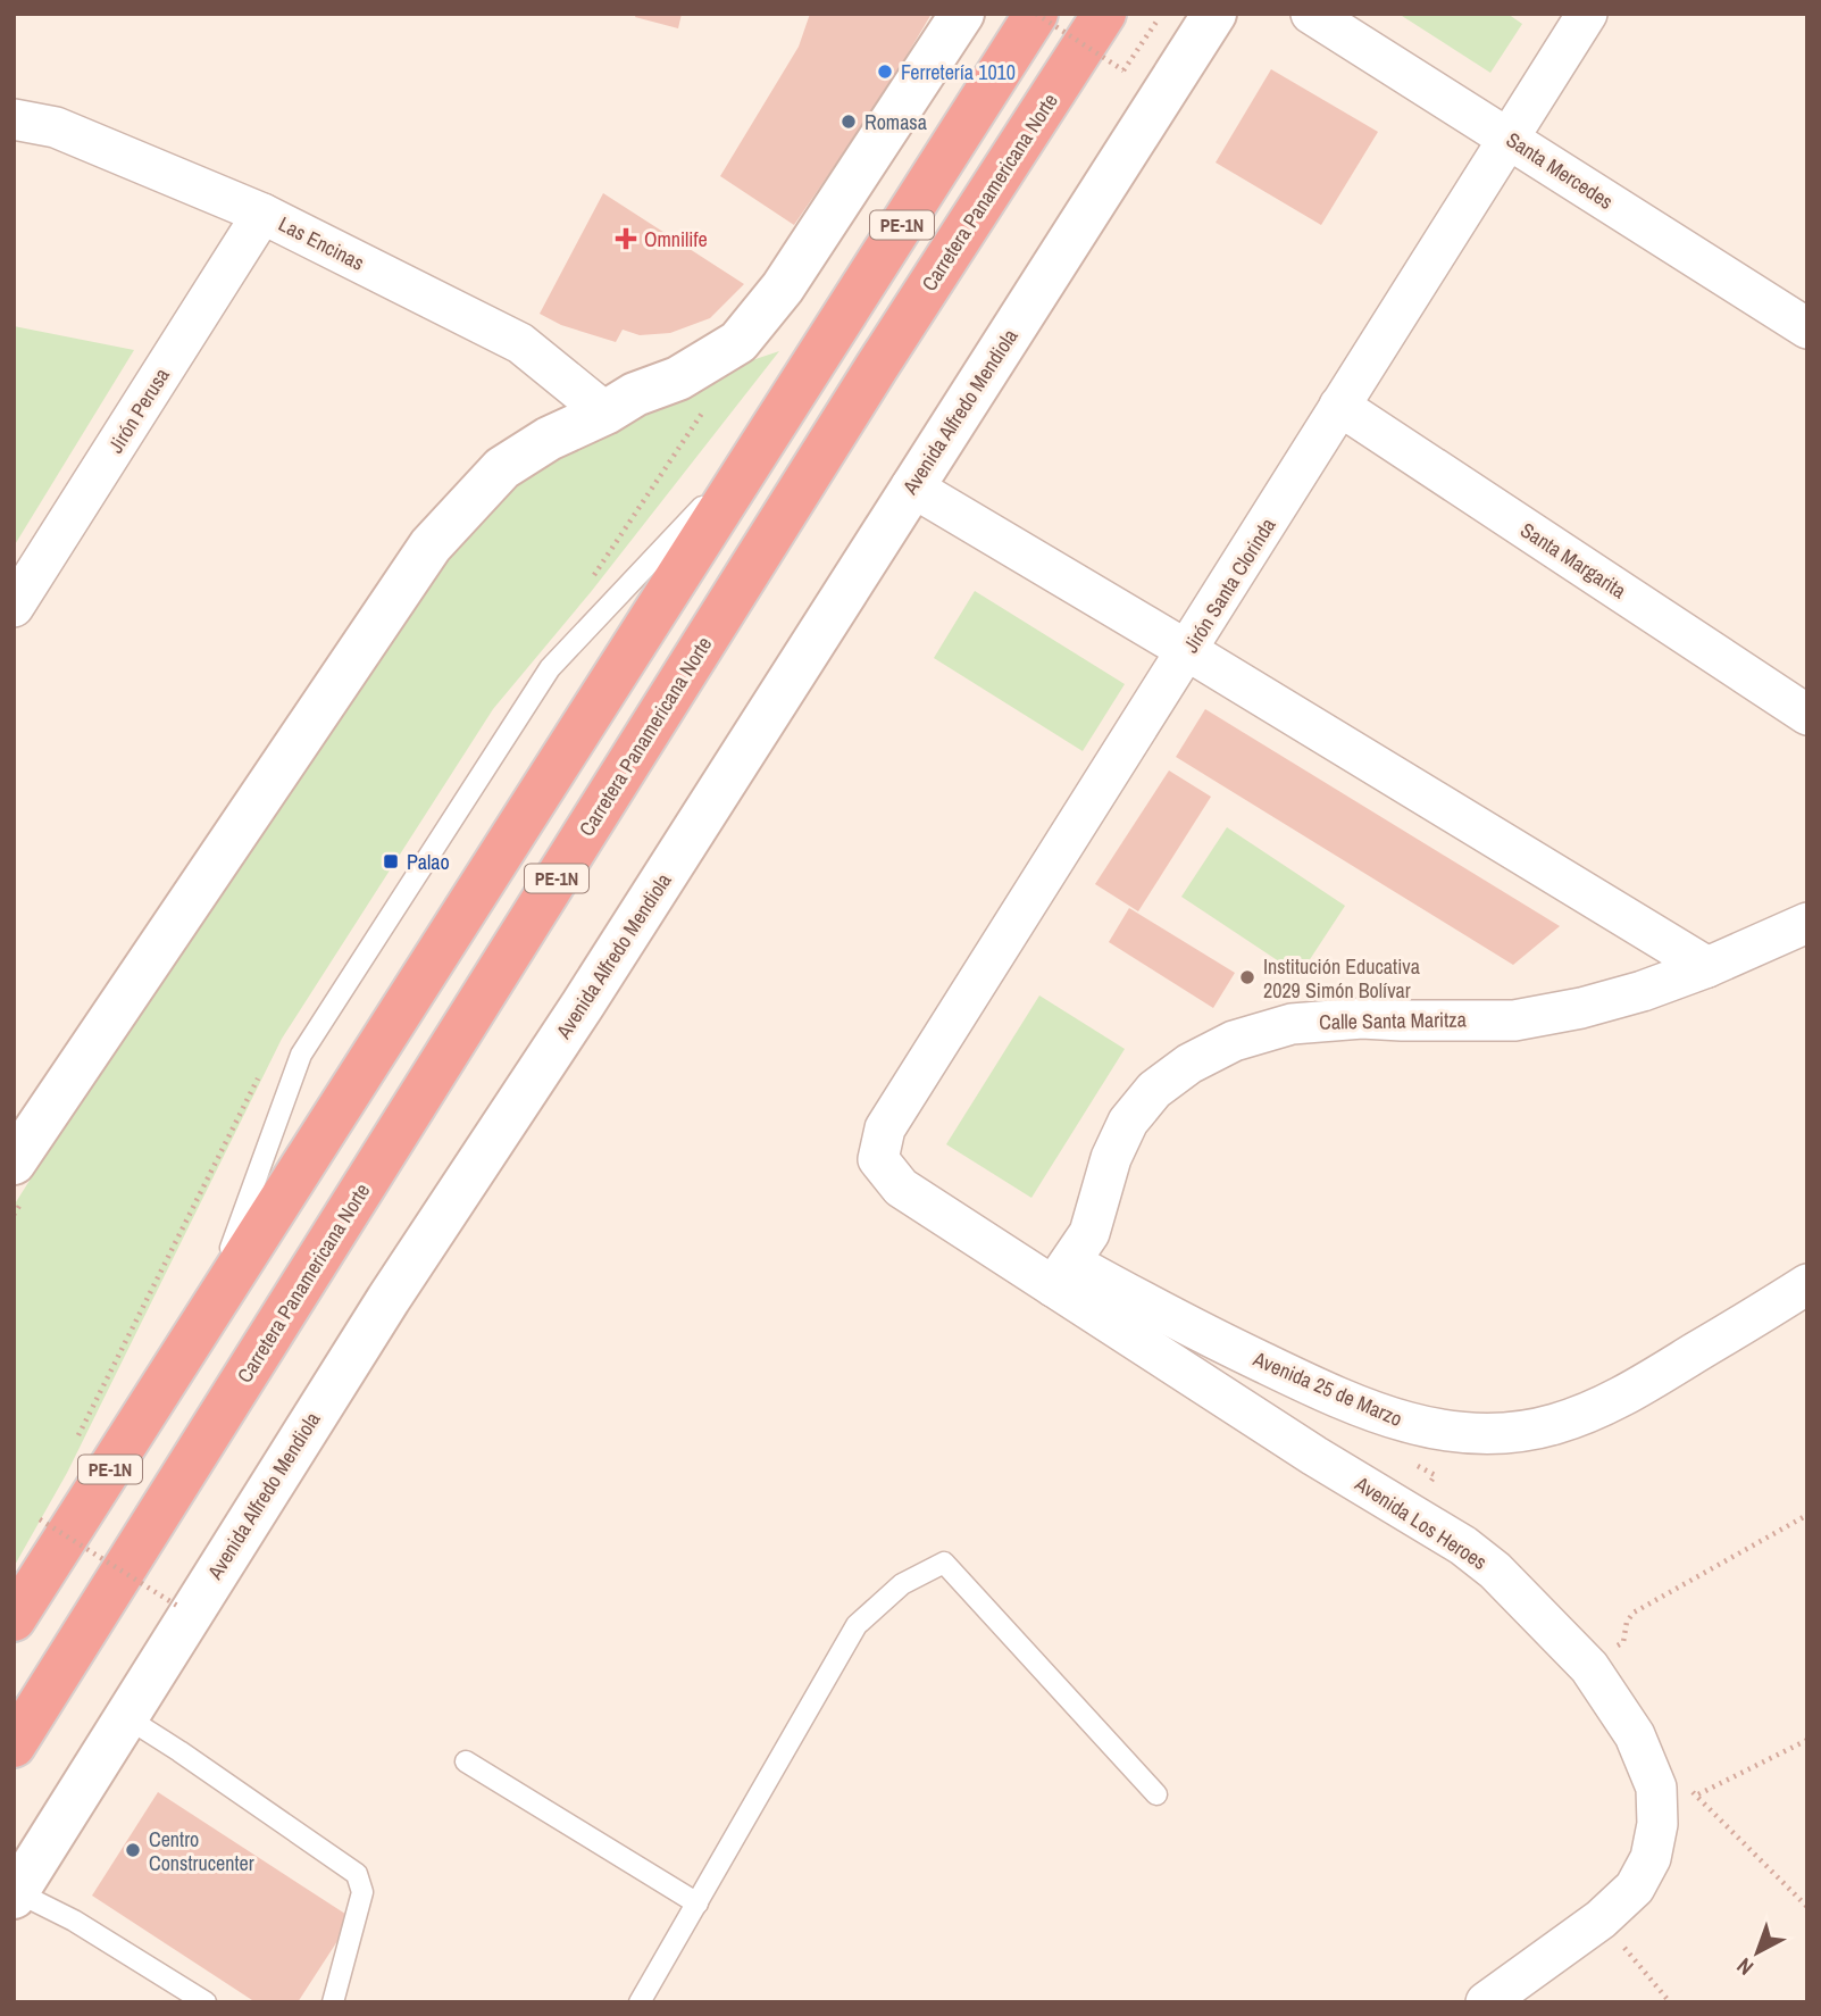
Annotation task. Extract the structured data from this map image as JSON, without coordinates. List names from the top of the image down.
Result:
{
  "streets": {
    "highway": ["Carretera Panamericana Norte", "PE-1N"],
    "main road": ["Avenida Alfredo Mendiola"],
    "street": [
      "Santa Mercedes",
      "Las Encinas",
      "Jirón Perusa",
      "Santa Margarita",
      "Jirón Santa Clorinda",
      "Calle Santa Maritza",
      "Avenida 25 de Marzo",
      "Avenida Los Heroes"
    ]
  },
  "crossings": [
    ["Santa Mercedes", "Jirón Santa Clorinda"],
    ["Las Encinas", "Jirón Perusa"],
    ["Santa Margarita", "Jirón Santa Clorinda"],
    ["Jirón Santa Clorinda", "Avenida Los Heroes"],
    ["Calle Santa Maritza", "Avenida 25 de Marzo"],
    ["Calle Santa Maritza", "Avenida Los Heroes"],
    ["Avenida 25 de Marzo", "Avenida Los Heroes"]
  ],
  "places": {
    "other": [
      "Ferretería 1010",
      "Romasa",
      "Institución Educativa 2029 Simón Bolívar",
      "Centro Construcenter"
    ],
    "health": ["Omnilife"],
    "transit": ["Palao"]
  },
  "north": "bottom left"
}
